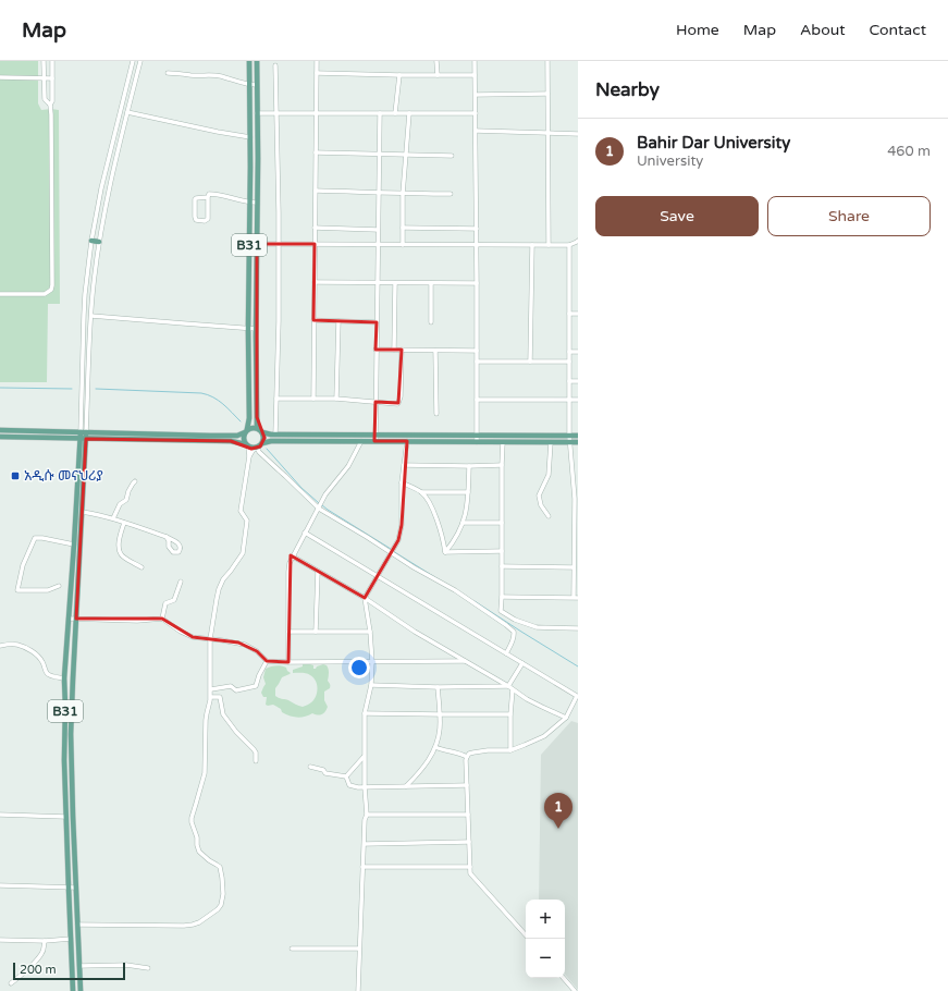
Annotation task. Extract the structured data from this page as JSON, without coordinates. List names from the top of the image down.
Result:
{
  "streets": {
    "main road": ["B31"]
  },
  "places": {
    "transit": ["አዲሱ መናህሪያ"]
  },
  "scale_bar": "200 m",
  "page": {
    "header": "Map",
    "nav": [
      "Home",
      "Map",
      "About",
      "Contact"
    ],
    "heading": "Nearby",
    "list": [
      {
        "mark": "1",
        "name": "Bahir Dar University",
        "note": "University",
        "value": "460 m"
      }
    ],
    "buttons": ["Save", "Share"],
    "pins": "1",
    "map_buttons": ["+", "−"],
    "scale": "200 m"
  }
}
